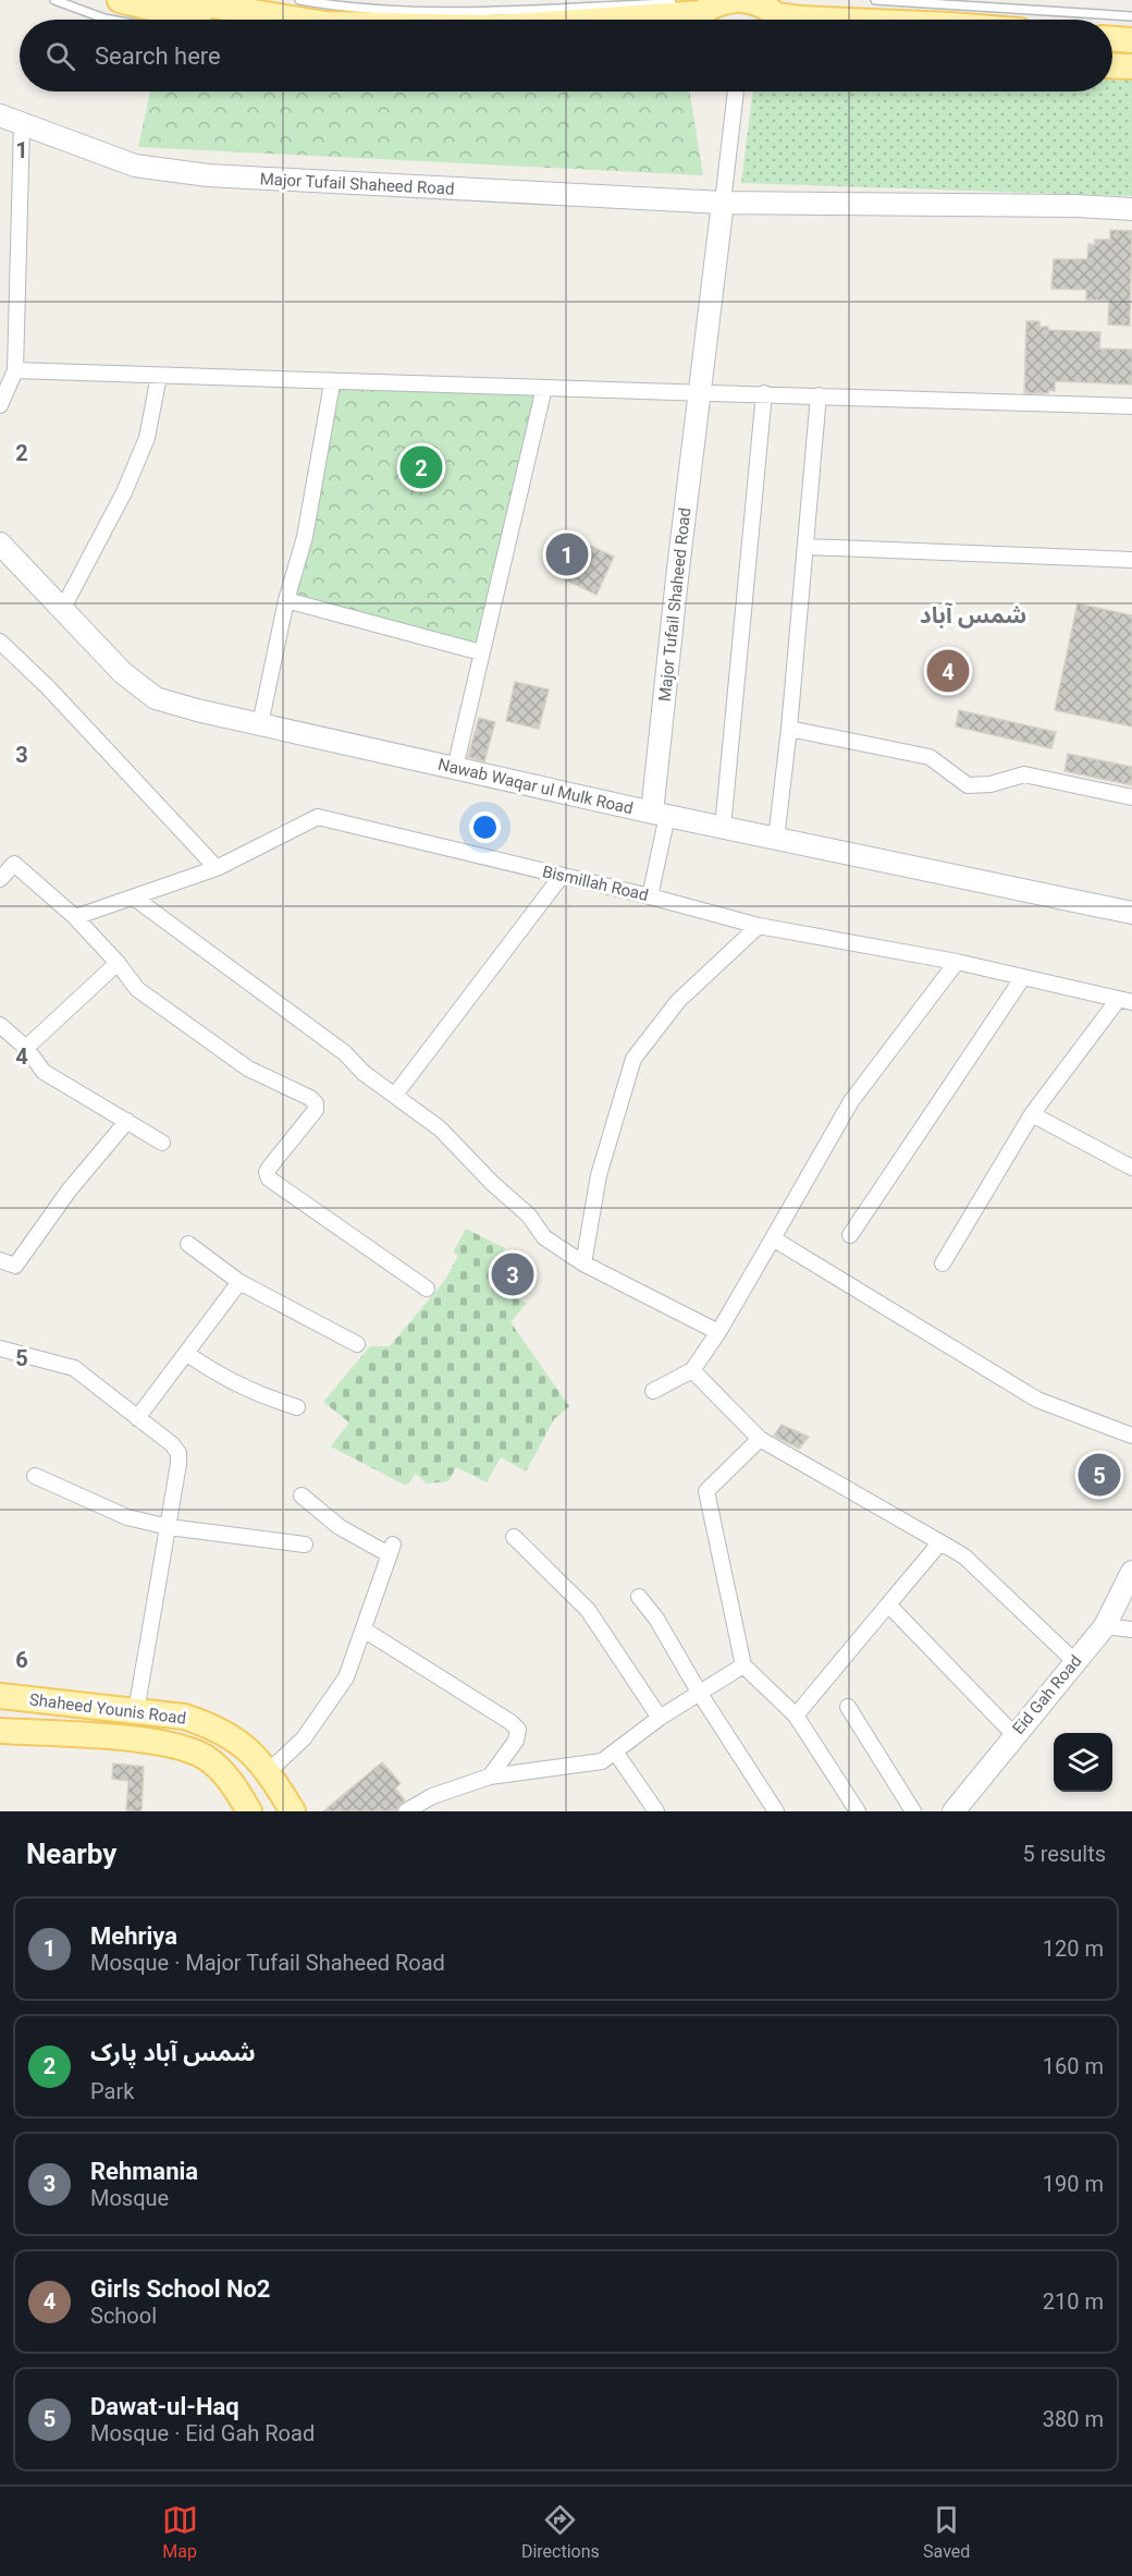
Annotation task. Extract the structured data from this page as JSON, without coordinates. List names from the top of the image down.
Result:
{
  "streets": {
    "main road": ["Shaheed Younis Road"],
    "street": [
      "Major Tufail Shaheed Road",
      "Nawab Waqar ul Mulk Road",
      "Bismillah Road",
      "Eid Gah Road"
    ]
  },
  "crossings": [
    ["Major Tufail Shaheed Road", "Nawab Waqar ul Mulk Road"]
  ],
  "districts": ["شمس آباد"],
  "page": {
    "search": "Search here",
    "pins": [
      "2",
      "1",
      "4",
      "3",
      "5"
    ],
    "heading": ["Nearby", "5 results"],
    "list": [
      {
        "mark": "1",
        "name": "Mehriya",
        "note": "Mosque · Major Tufail Shaheed Road",
        "value": "120 m"
      },
      {
        "mark": "2",
        "name": "شمس آباد پارک",
        "note": "Park",
        "value": "160 m"
      },
      {
        "mark": "3",
        "name": "Rehmania",
        "note": "Mosque",
        "value": "190 m"
      },
      {
        "mark": "4",
        "name": "Girls School No2",
        "note": "School",
        "value": "210 m"
      },
      {
        "mark": "5",
        "name": "Dawat-ul-Haq",
        "note": "Mosque · Eid Gah Road",
        "value": "380 m"
      }
    ],
    "nav": ["Map", "Directions", "Saved"]
  },
  "grid": {
    "rows": [
      "1",
      "2",
      "3",
      "4",
      "5",
      "6"
    ]
  }
}
